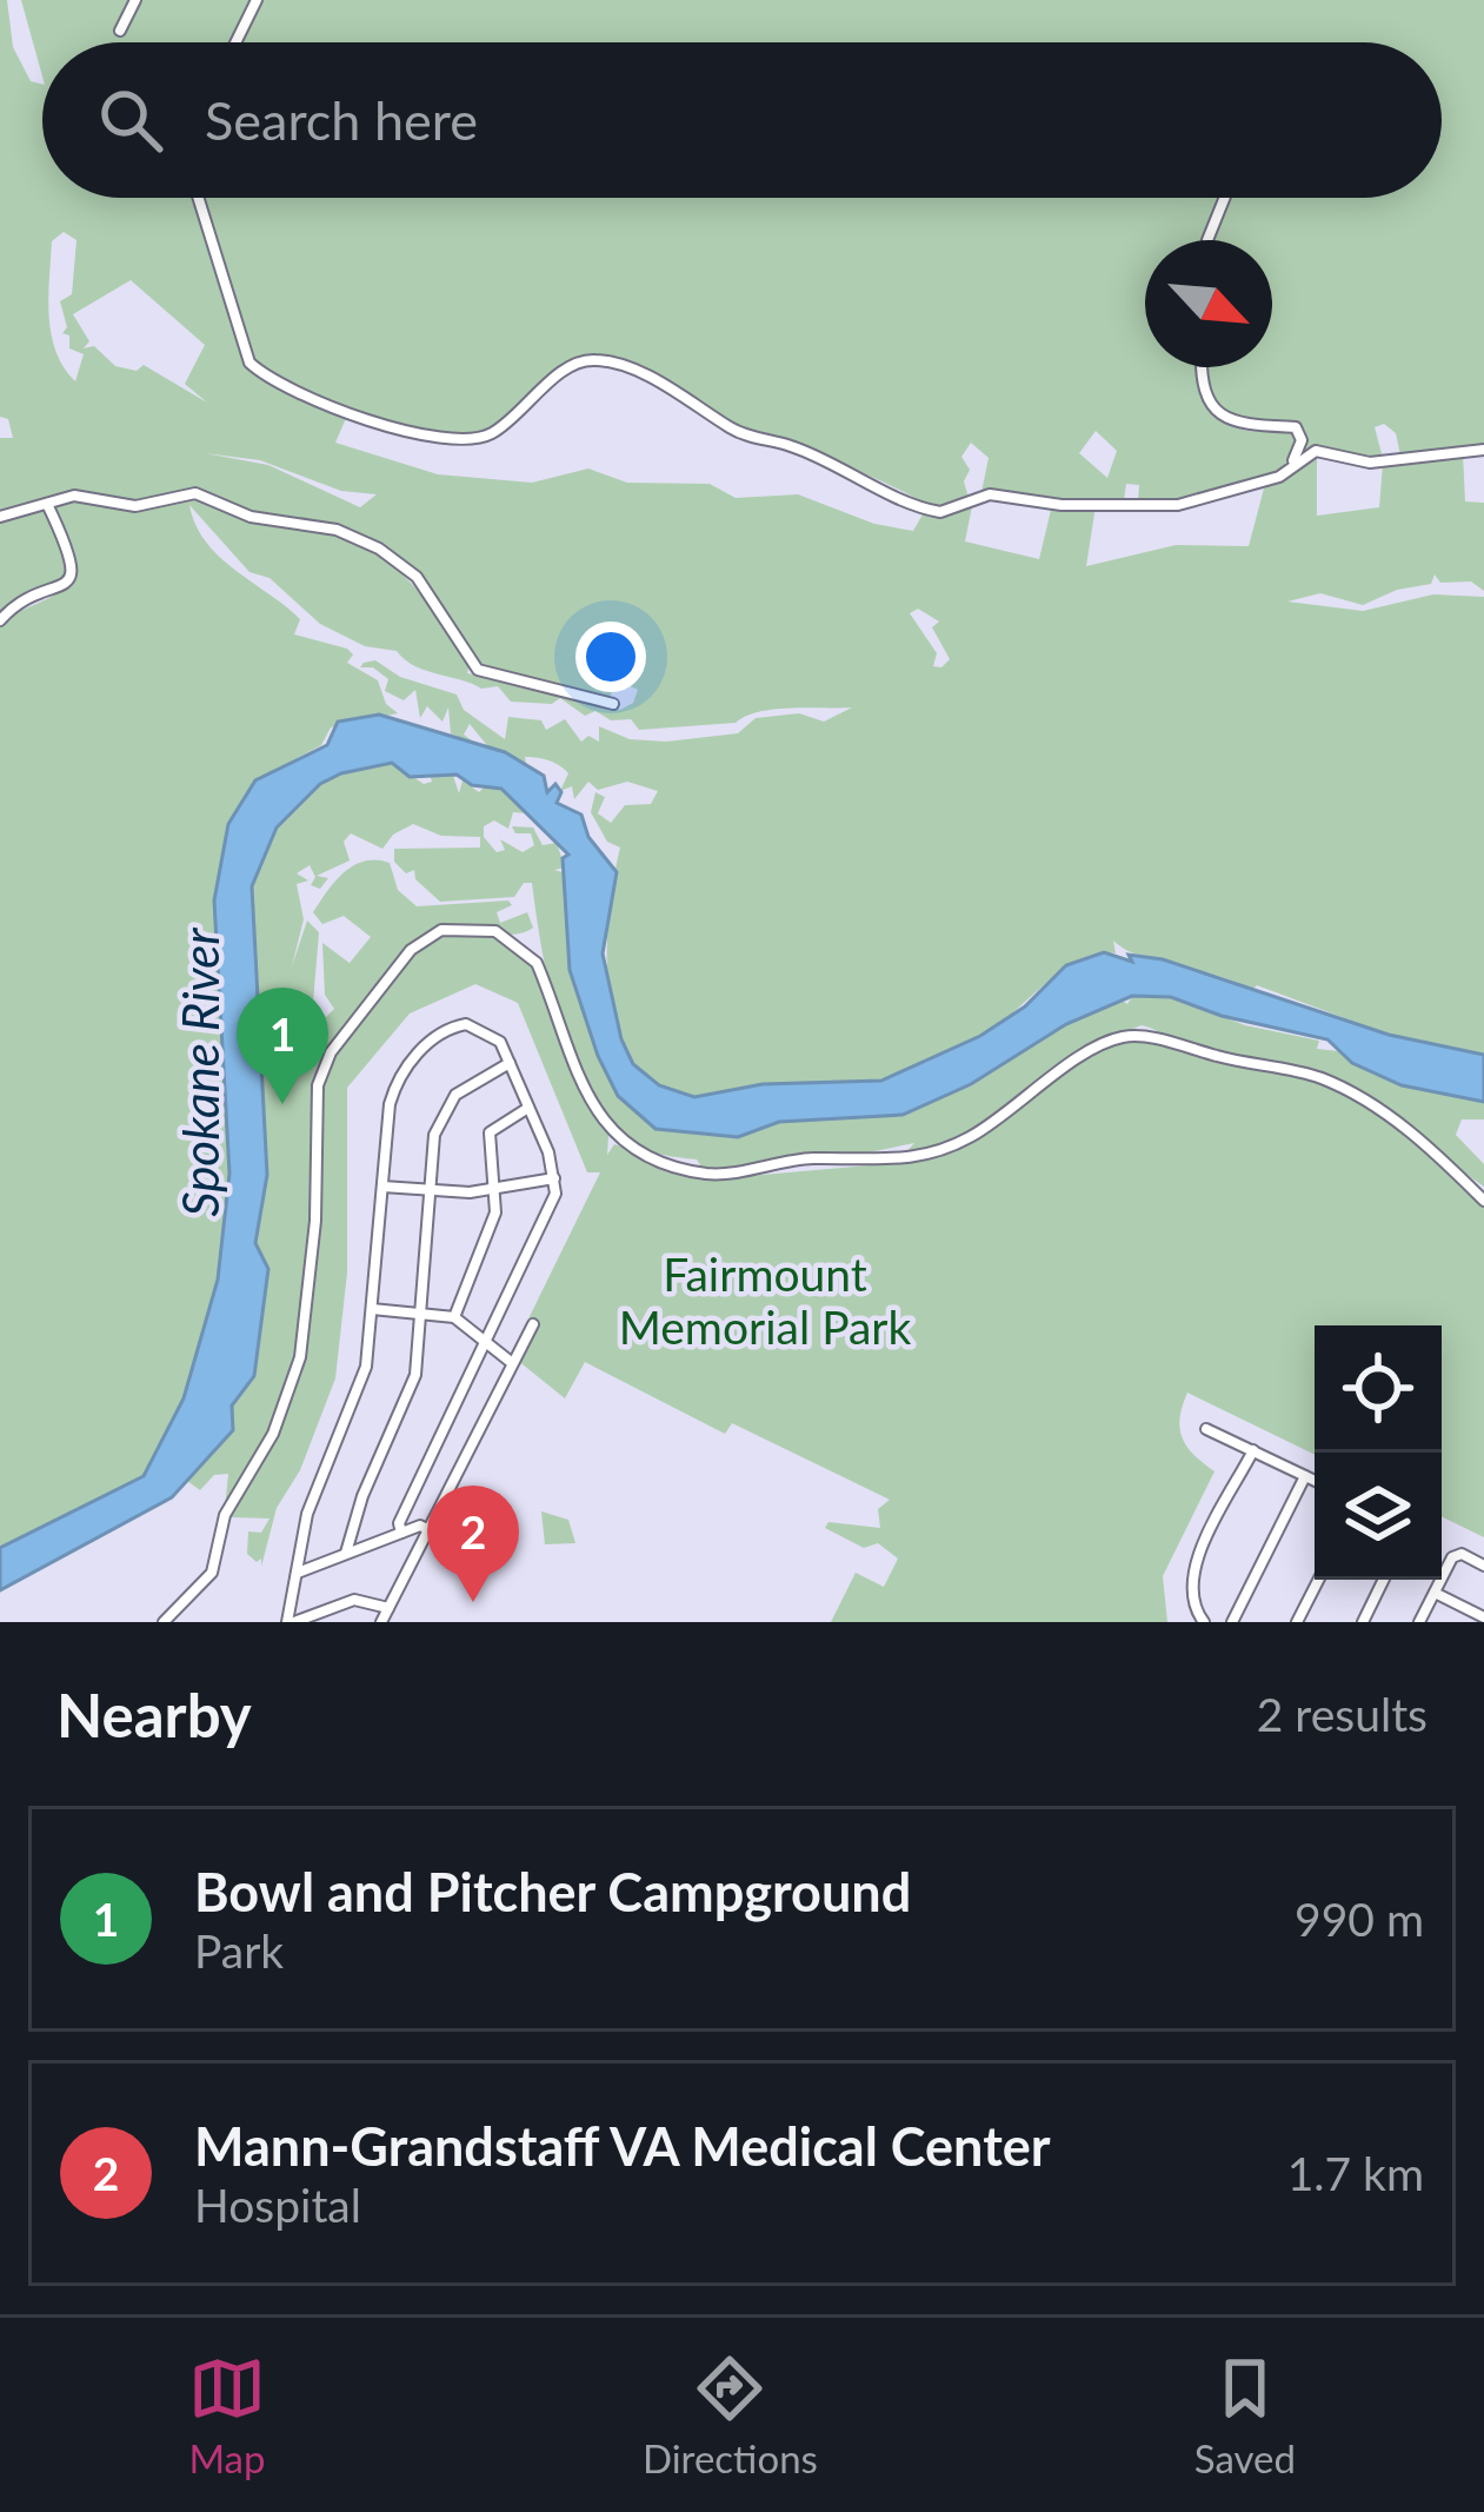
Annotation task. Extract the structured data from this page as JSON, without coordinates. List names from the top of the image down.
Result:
{
  "water": ["Spokane River"],
  "parks": ["Fairmount Memorial Park"],
  "north": "bottom right",
  "page": {
    "search": "Search here",
    "pins": ["1", "2"],
    "heading": ["Nearby", "2 results"],
    "list": [
      {
        "mark": "1",
        "name": "Bowl and Pitcher Campground",
        "note": "Park",
        "value": "990 m"
      },
      {
        "mark": "2",
        "name": "Mann-Grandstaff VA Medical Center",
        "note": "Hospital",
        "value": "1.7 km"
      }
    ],
    "nav": ["Map", "Directions", "Saved"]
  }
}
